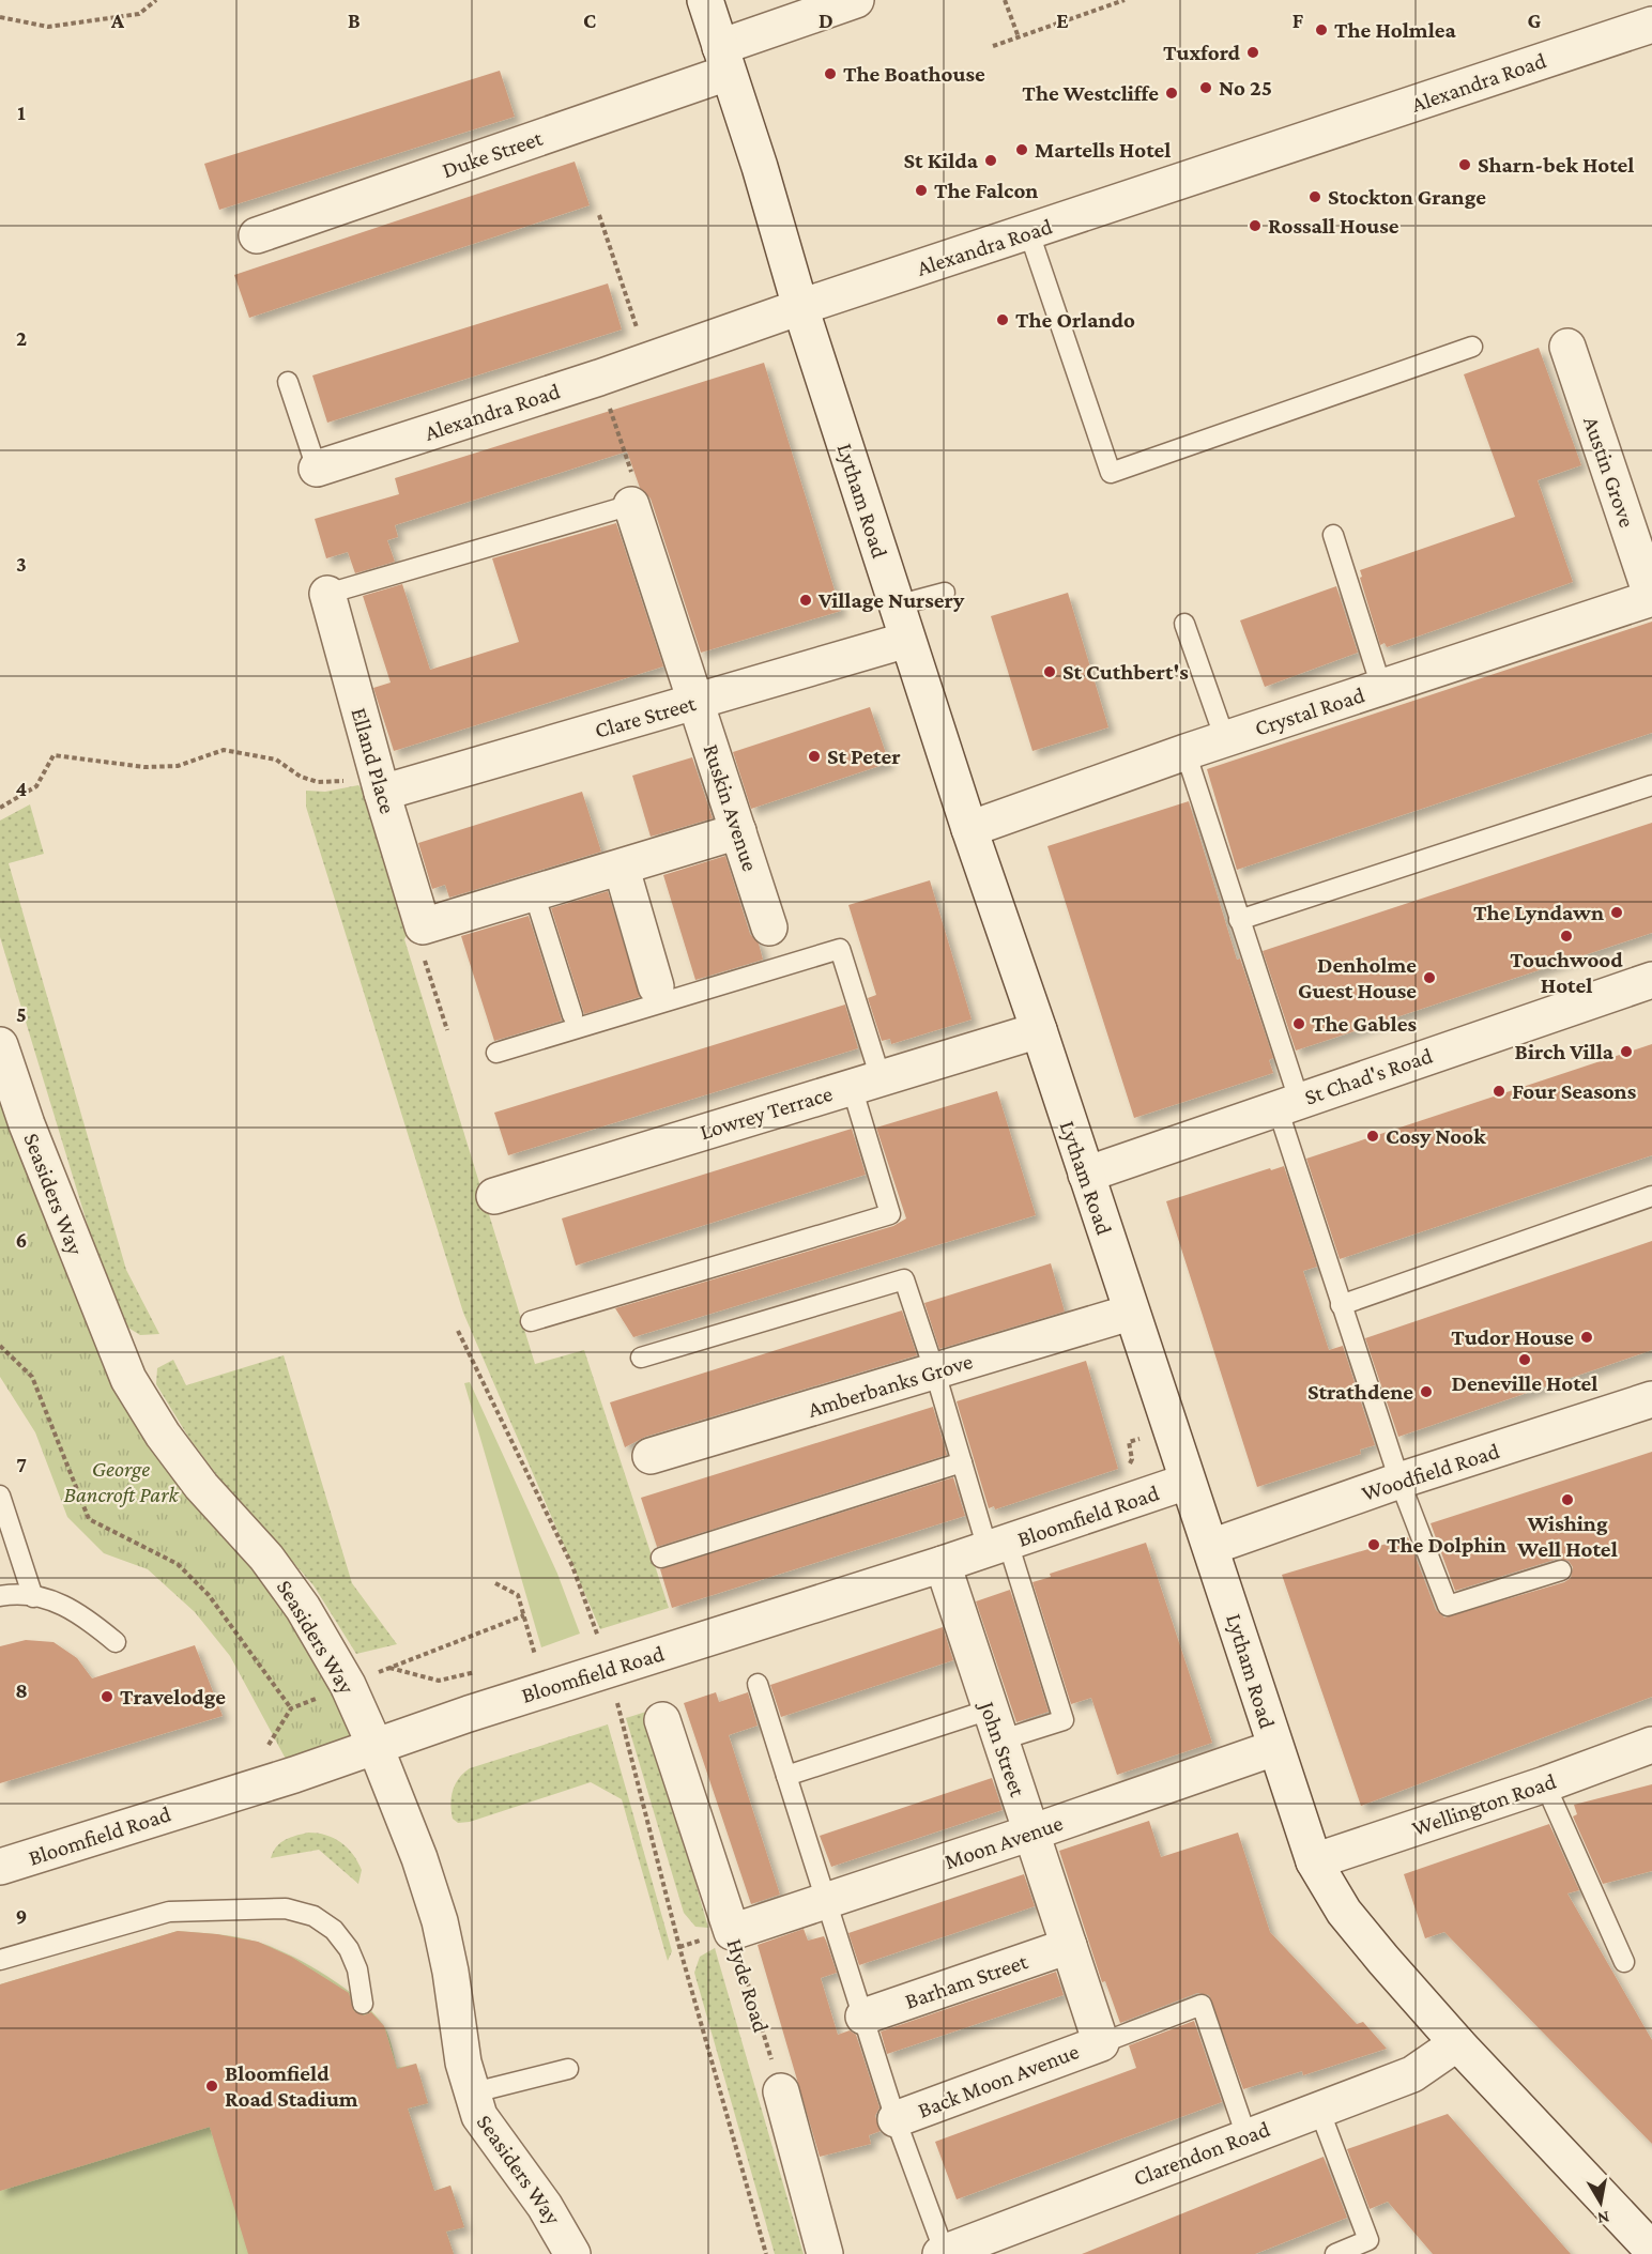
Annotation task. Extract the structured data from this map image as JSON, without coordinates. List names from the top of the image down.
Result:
{
  "streets": {
    "street": [
      "Alexandra Road",
      "Duke Street",
      "Austin Grove",
      "Lytham Road",
      "Crystal Road",
      "Clare Street",
      "Elland Place",
      "Ruskin Avenue",
      "St Chad's Road",
      "Lowrey Terrace",
      "Seasiders Way",
      "Amberbanks Grove",
      "Woodfield Road",
      "Bloomfield Road",
      "John Street",
      "Wellington Road",
      "Moon Avenue",
      "Barham Street",
      "Hyde Road",
      "Back Moon Avenue",
      "Clarendon Road"
    ]
  },
  "crossings": [
    ["Alexandra Road", "Lytham Road"],
    ["Duke Street", "Lytham Road"],
    ["Austin Grove", "Crystal Road"],
    ["Lytham Road", "Crystal Road"],
    ["Lytham Road", "Clare Street"],
    ["Lytham Road", "St Chad's Road"],
    ["Lytham Road", "Lowrey Terrace"],
    ["Lytham Road", "Amberbanks Grove"],
    ["Lytham Road", "Woodfield Road"],
    ["Lytham Road", "Bloomfield Road"],
    ["Lytham Road", "Wellington Road"],
    ["Lytham Road", "Moon Avenue"],
    ["Lytham Road", "Clarendon Road"],
    ["Clare Street", "Elland Place"],
    ["Clare Street", "Ruskin Avenue"],
    ["Seasiders Way", "Bloomfield Road"],
    ["Bloomfield Road", "John Street"],
    ["John Street", "Moon Avenue"],
    ["John Street", "Barham Street"],
    ["John Street", "Back Moon Avenue"],
    ["Moon Avenue", "Hyde Road"]
  ],
  "parks": ["George Bancroft Park"],
  "places": [
    "The Holmlea",
    "Tuxford",
    "The Boathouse",
    "No 25",
    "The Westcliffe",
    "Martells Hotel",
    "St Kilda",
    "Sharn-bek Hotel",
    "The Falcon",
    "Stockton Grange",
    "Rossall House",
    "The Orlando",
    "Village Nursery",
    "St Cuthbert's",
    "St Peter",
    "The Lyndawn",
    "Touchwood Hotel",
    "Denholme Guest House",
    "The Gables",
    "Birch Villa",
    "Four Seasons",
    "Cosy Nook",
    "Tudor House",
    "Deneville Hotel",
    "Strathdene",
    "Wishing Well Hotel",
    "The Dolphin",
    "Travelodge",
    "Bloomfield Road Stadium"
  ],
  "north": "bottom",
  "grid": {
    "columns": [
      "A",
      "B",
      "C",
      "D",
      "E",
      "F",
      "G"
    ],
    "rows": [
      "1",
      "2",
      "3",
      "4",
      "5",
      "6",
      "7",
      "8",
      "9"
    ]
  }
}
